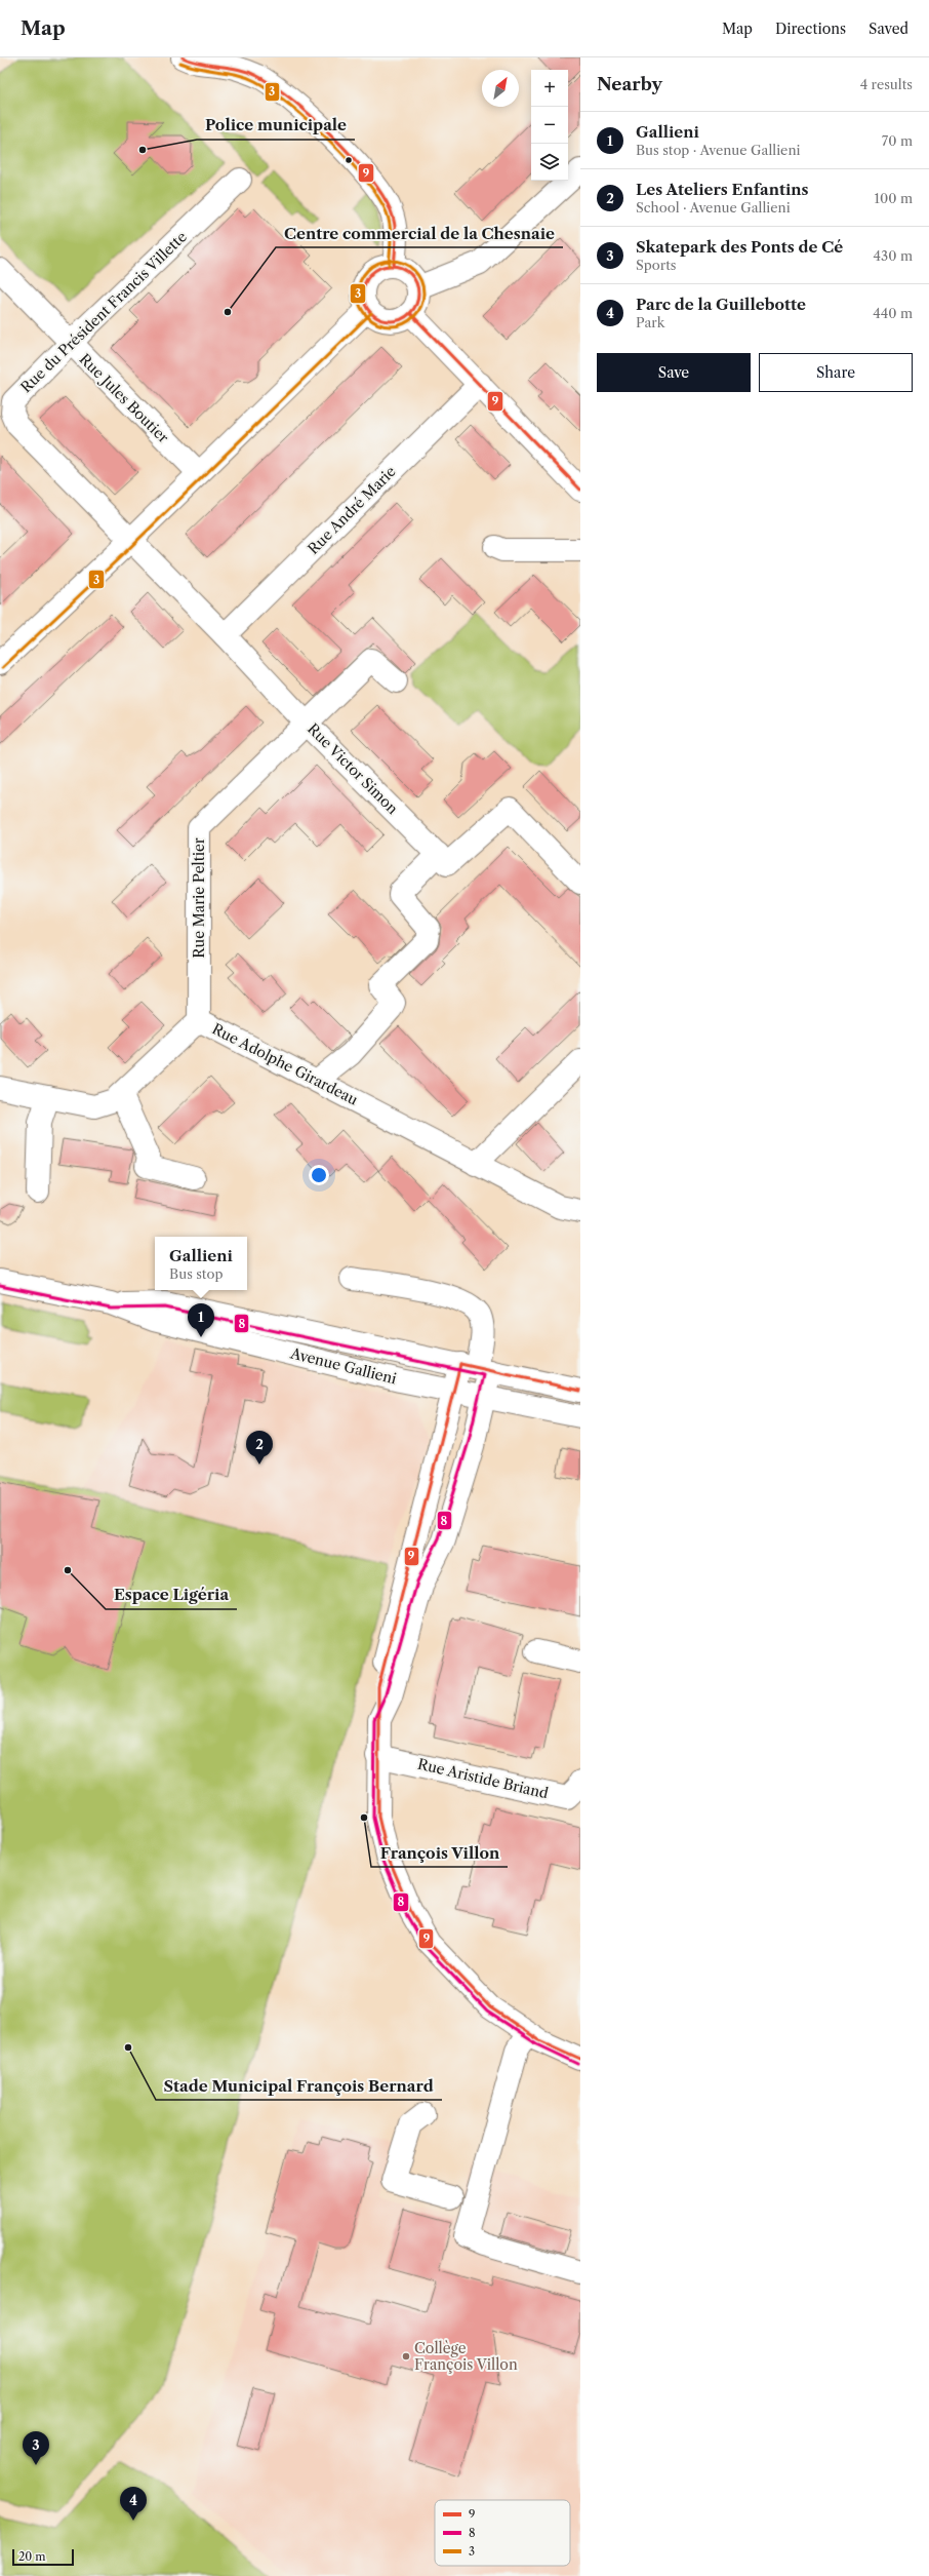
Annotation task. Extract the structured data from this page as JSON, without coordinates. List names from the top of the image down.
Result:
{
  "streets": {
    "street": [
      "Rue du Président Francis Villette",
      "Rue Jules Boutier",
      "Rue André Marie",
      "Rue Victor Simon",
      "Rue Marie Peltier",
      "Rue Adolphe Girardeau",
      "Avenue Gallieni",
      "Rue Aristide Briand"
    ]
  },
  "crossings": [
    ["Rue du Président Francis Villette", "Rue Jules Boutier"],
    ["Rue du Président Francis Villette", "Rue Victor Simon"],
    ["Rue André Marie", "Rue Victor Simon"],
    ["Rue Victor Simon", "Rue Marie Peltier"],
    ["Rue Marie Peltier", "Rue Adolphe Girardeau"]
  ],
  "places": [
    "Police municipale",
    "Centre commercial de la Chesnaie",
    "Espace Ligéria",
    "François Villon",
    "Stade Municipal François Bernard",
    "Collège François Villon"
  ],
  "lines": ["transit line 9", "transit line 3", "transit line 8"],
  "legend": ["9", "8", "3"],
  "scale_bar": "20 m",
  "north": "top right",
  "page": {
    "header": "Map",
    "nav": ["Map", "Directions", "Saved"],
    "heading": ["Nearby", "4 results"],
    "map_buttons": ["+", "−"],
    "list": [
      {
        "mark": "1",
        "name": "Gallieni",
        "note": "Bus stop · Avenue Gallieni",
        "value": "70 m"
      },
      {
        "mark": "2",
        "name": "Les Ateliers Enfantins",
        "note": "School · Avenue Gallieni",
        "value": "100 m"
      },
      {
        "mark": "3",
        "name": "Skatepark des Ponts de Cé",
        "note": "Sports",
        "value": "430 m"
      },
      {
        "mark": "4",
        "name": "Parc de la Guillebotte",
        "note": "Park",
        "value": "440 m"
      }
    ],
    "buttons": ["Save", "Share"],
    "popup": ["Gallieni", "Bus stop"],
    "pins": [
      "1",
      "2",
      "3",
      "4"
    ],
    "scale": "20 m"
  }
}
